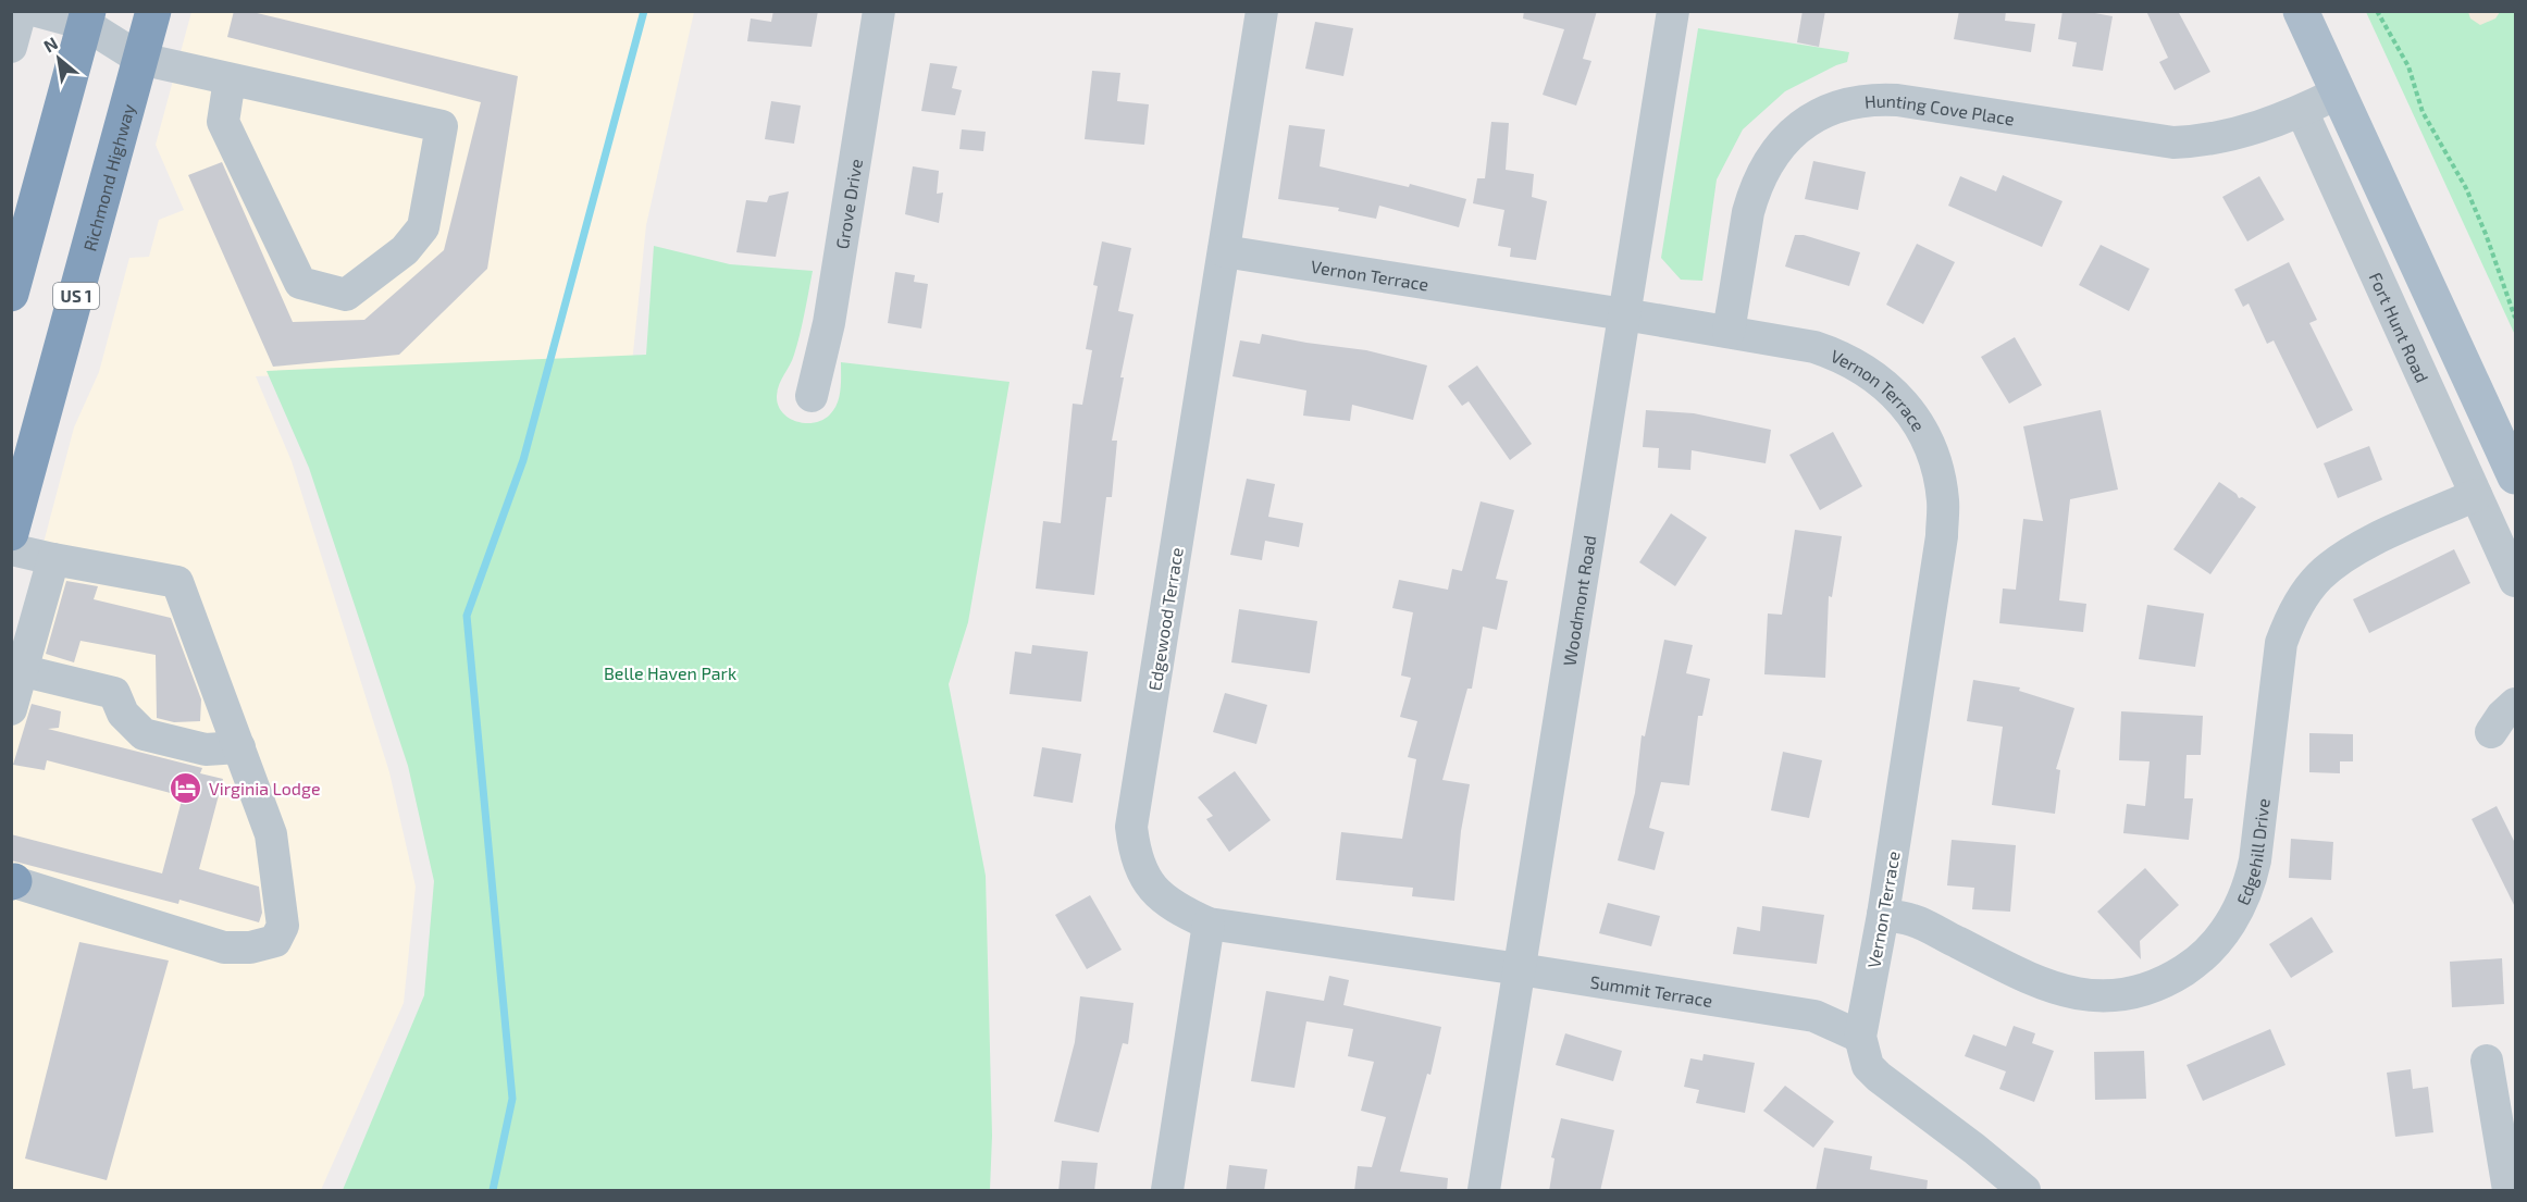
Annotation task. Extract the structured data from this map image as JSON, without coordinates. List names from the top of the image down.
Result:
{
  "streets": {
    "highway": ["Richmond Highway", "US 1"],
    "street": [
      "Hunting Cove Place",
      "Grove Drive",
      "Vernon Terrace",
      "Fort Hunt Road",
      "Woodmont Road",
      "Edgewood Terrace",
      "Edgehill Drive",
      "Summit Terrace"
    ]
  },
  "crossings": [
    ["Hunting Cove Place", "Vernon Terrace"],
    ["Hunting Cove Place", "Fort Hunt Road"],
    ["Vernon Terrace", "Woodmont Road"],
    ["Vernon Terrace", "Edgewood Terrace"],
    ["Vernon Terrace", "Edgehill Drive"],
    ["Vernon Terrace", "Summit Terrace"],
    ["Fort Hunt Road", "Edgehill Drive"],
    ["Woodmont Road", "Summit Terrace"],
    ["Edgewood Terrace", "Summit Terrace"]
  ],
  "parks": ["Belle Haven Park"],
  "places": {
    "hotel": ["Virginia Lodge"]
  },
  "north": "top left"
}
